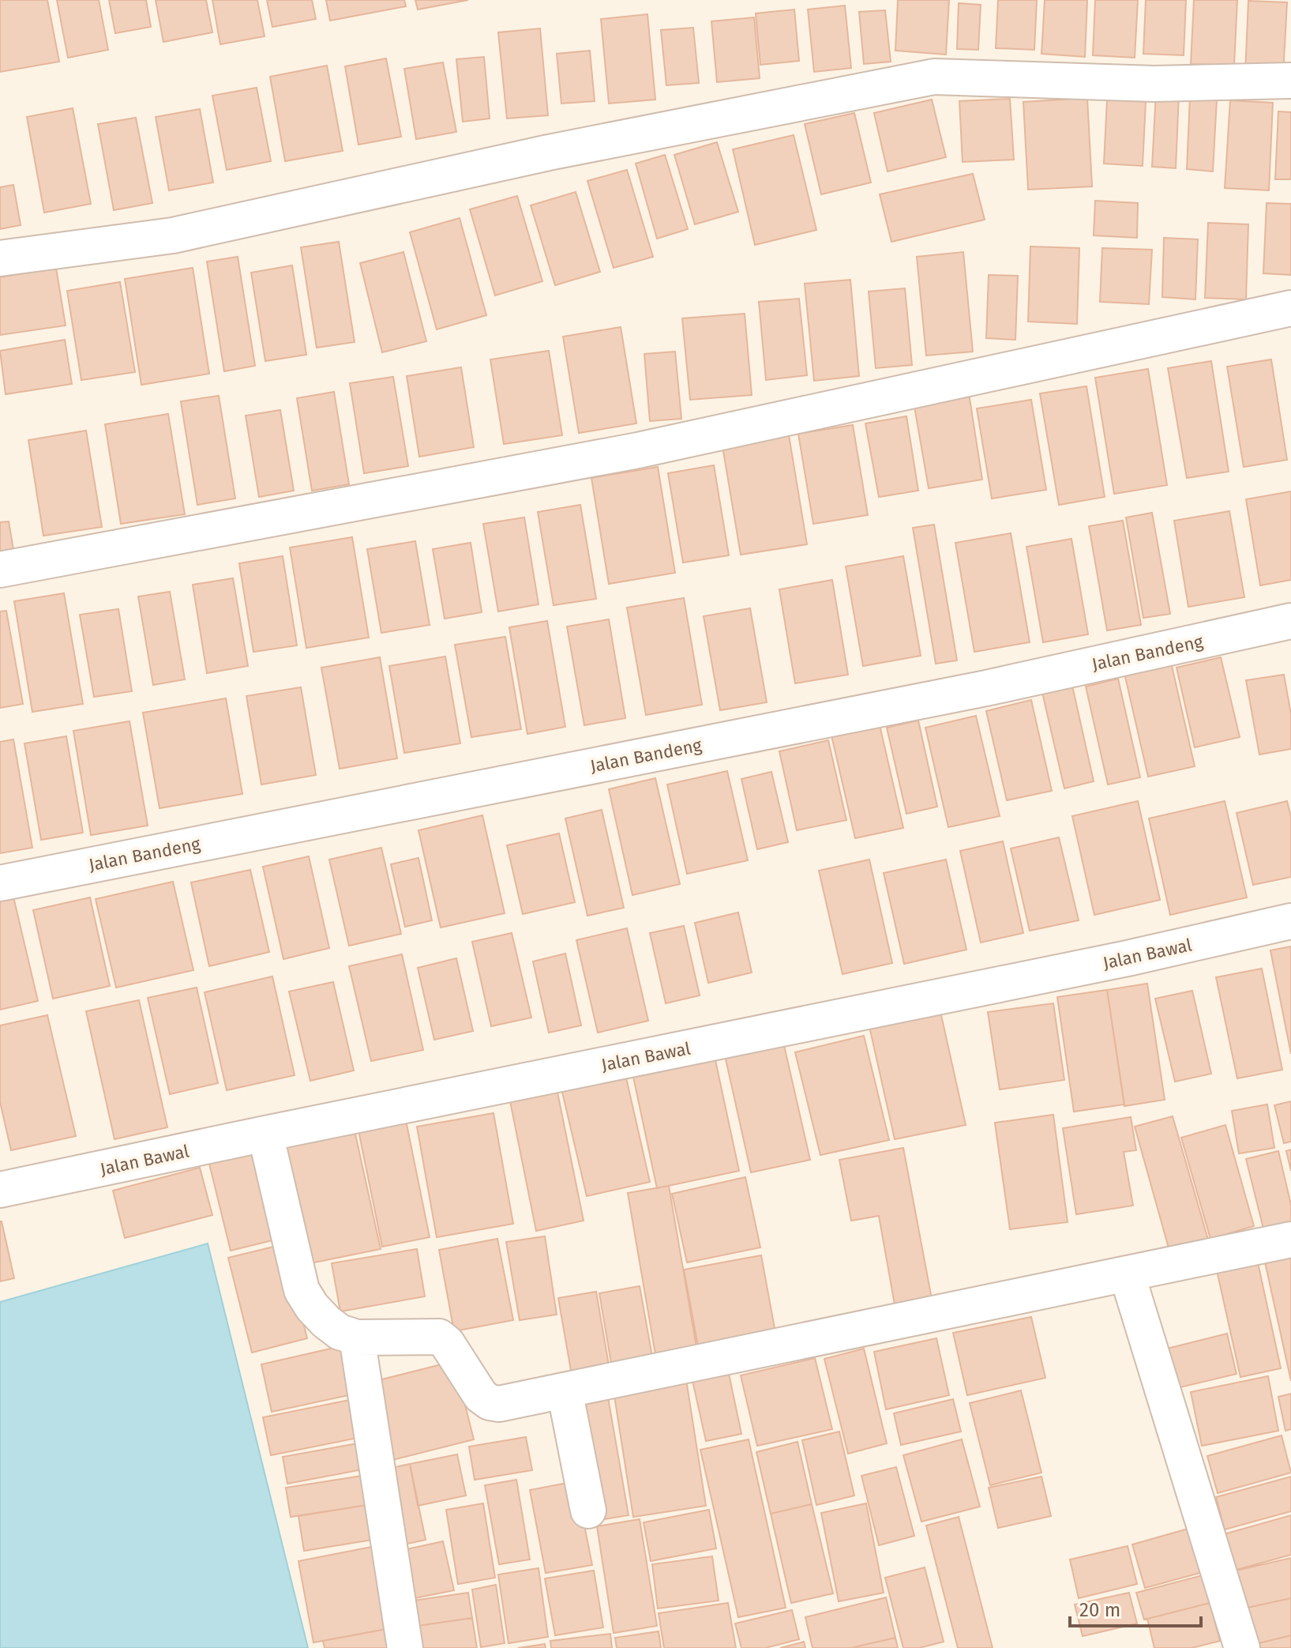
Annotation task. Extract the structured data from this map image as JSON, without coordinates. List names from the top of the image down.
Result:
{
  "streets": {
    "street": ["Jalan Bandeng", "Jalan Bawal"]
  },
  "scale_bar": "20 m"
}
